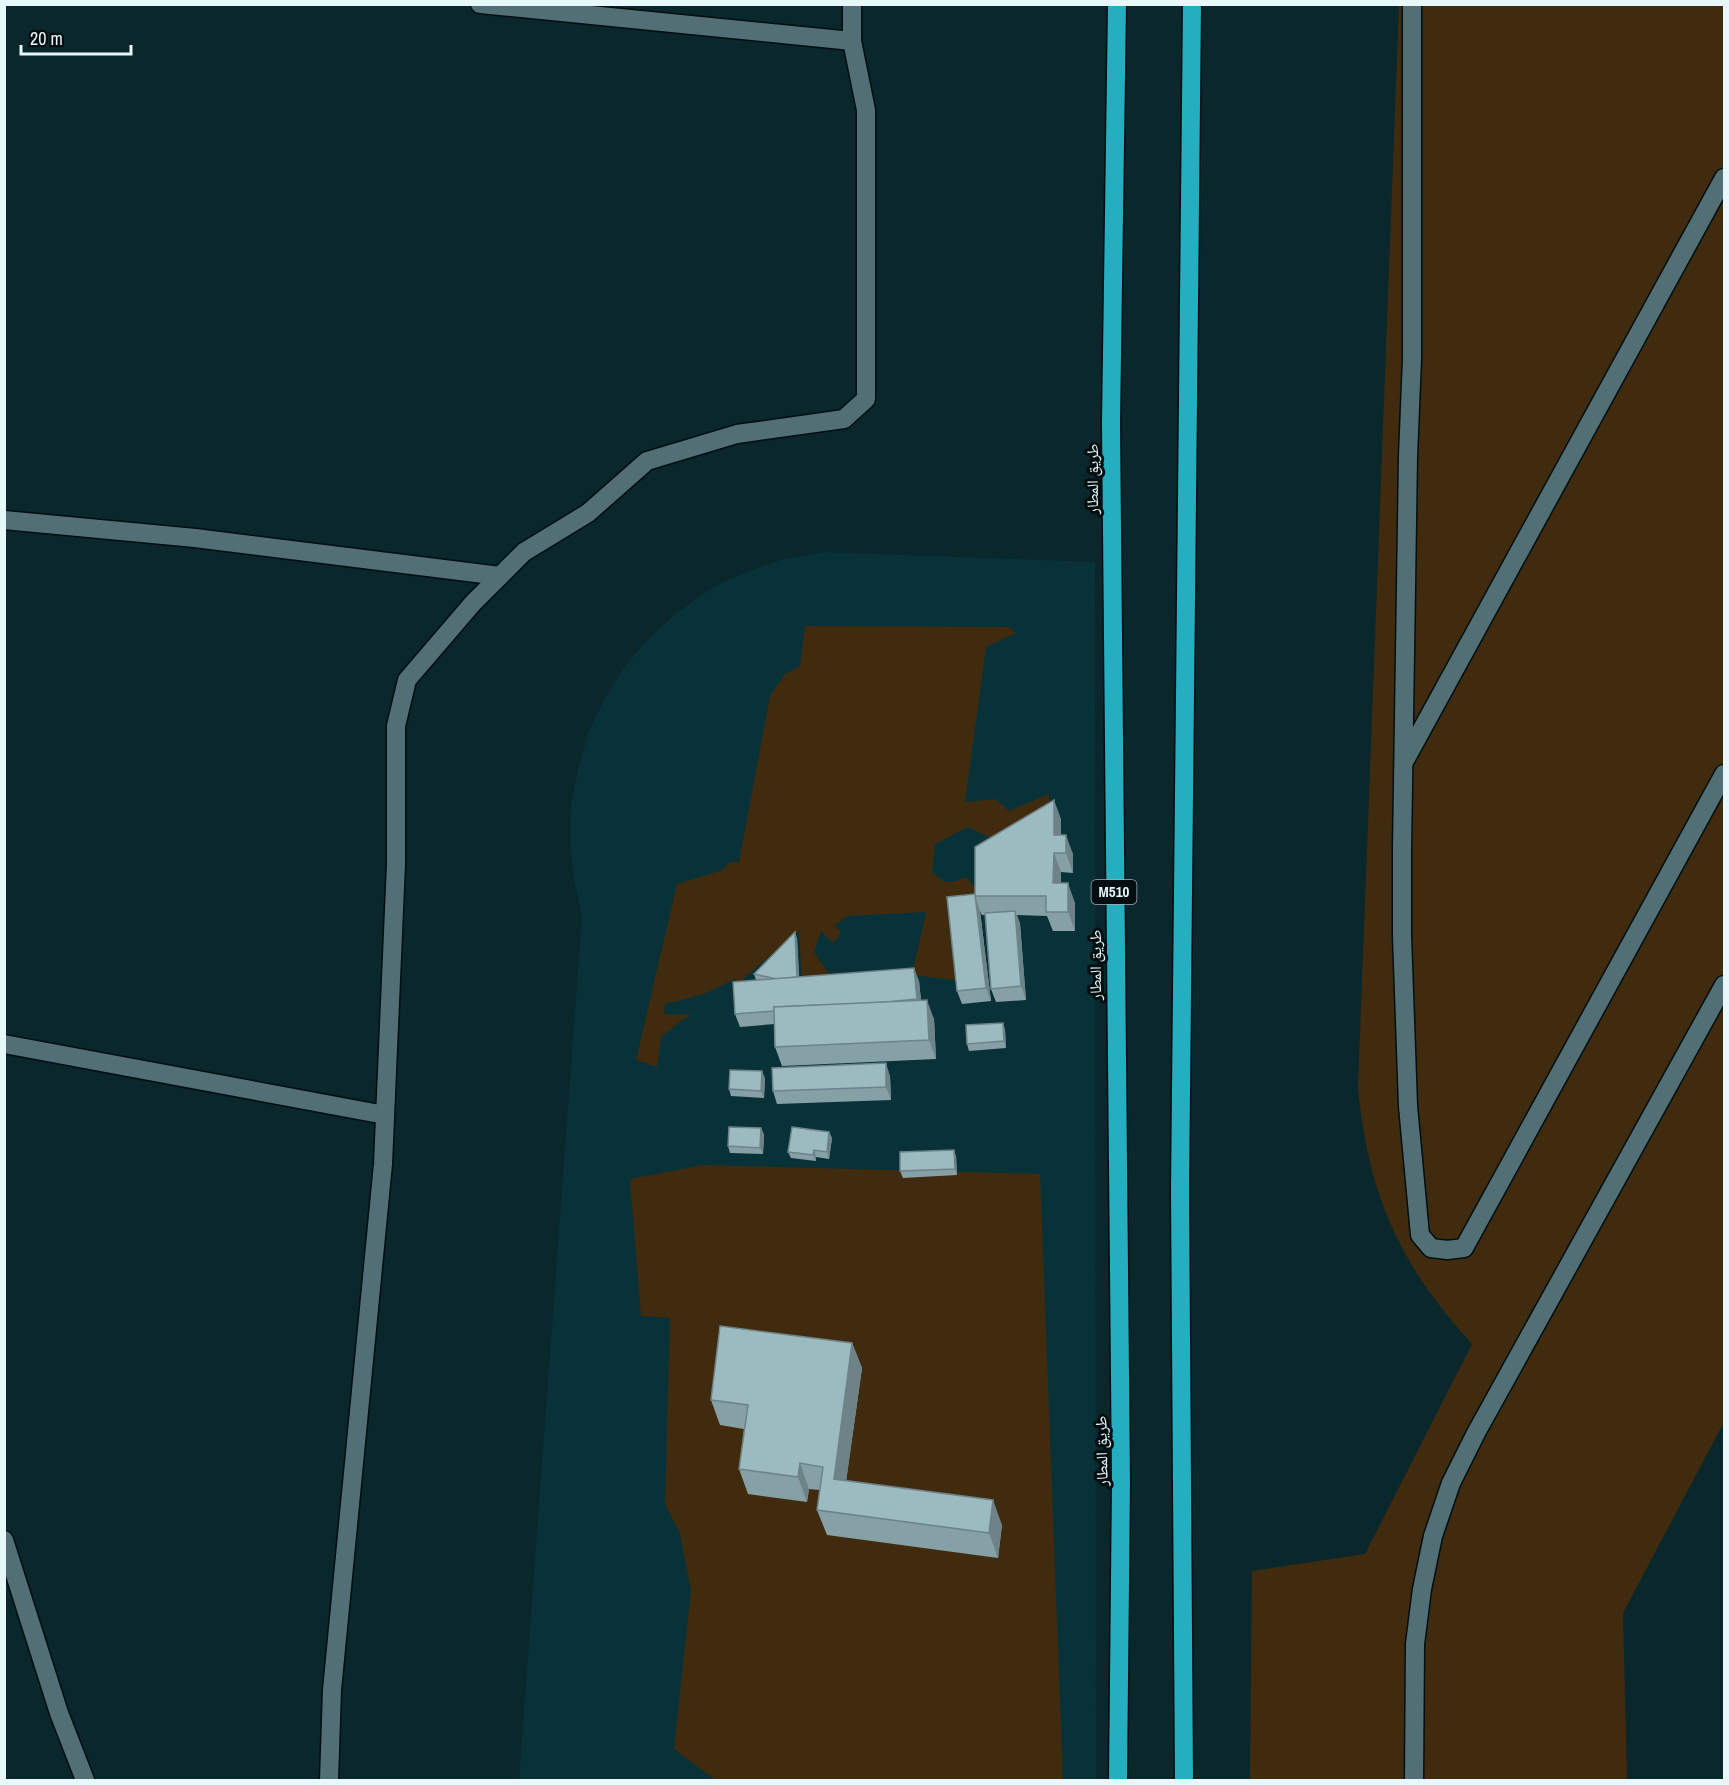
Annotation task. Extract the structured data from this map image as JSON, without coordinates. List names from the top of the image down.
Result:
{
  "streets": {
    "highway": ["طريق المطار", "M510"]
  },
  "scale_bar": "20 m"
}
